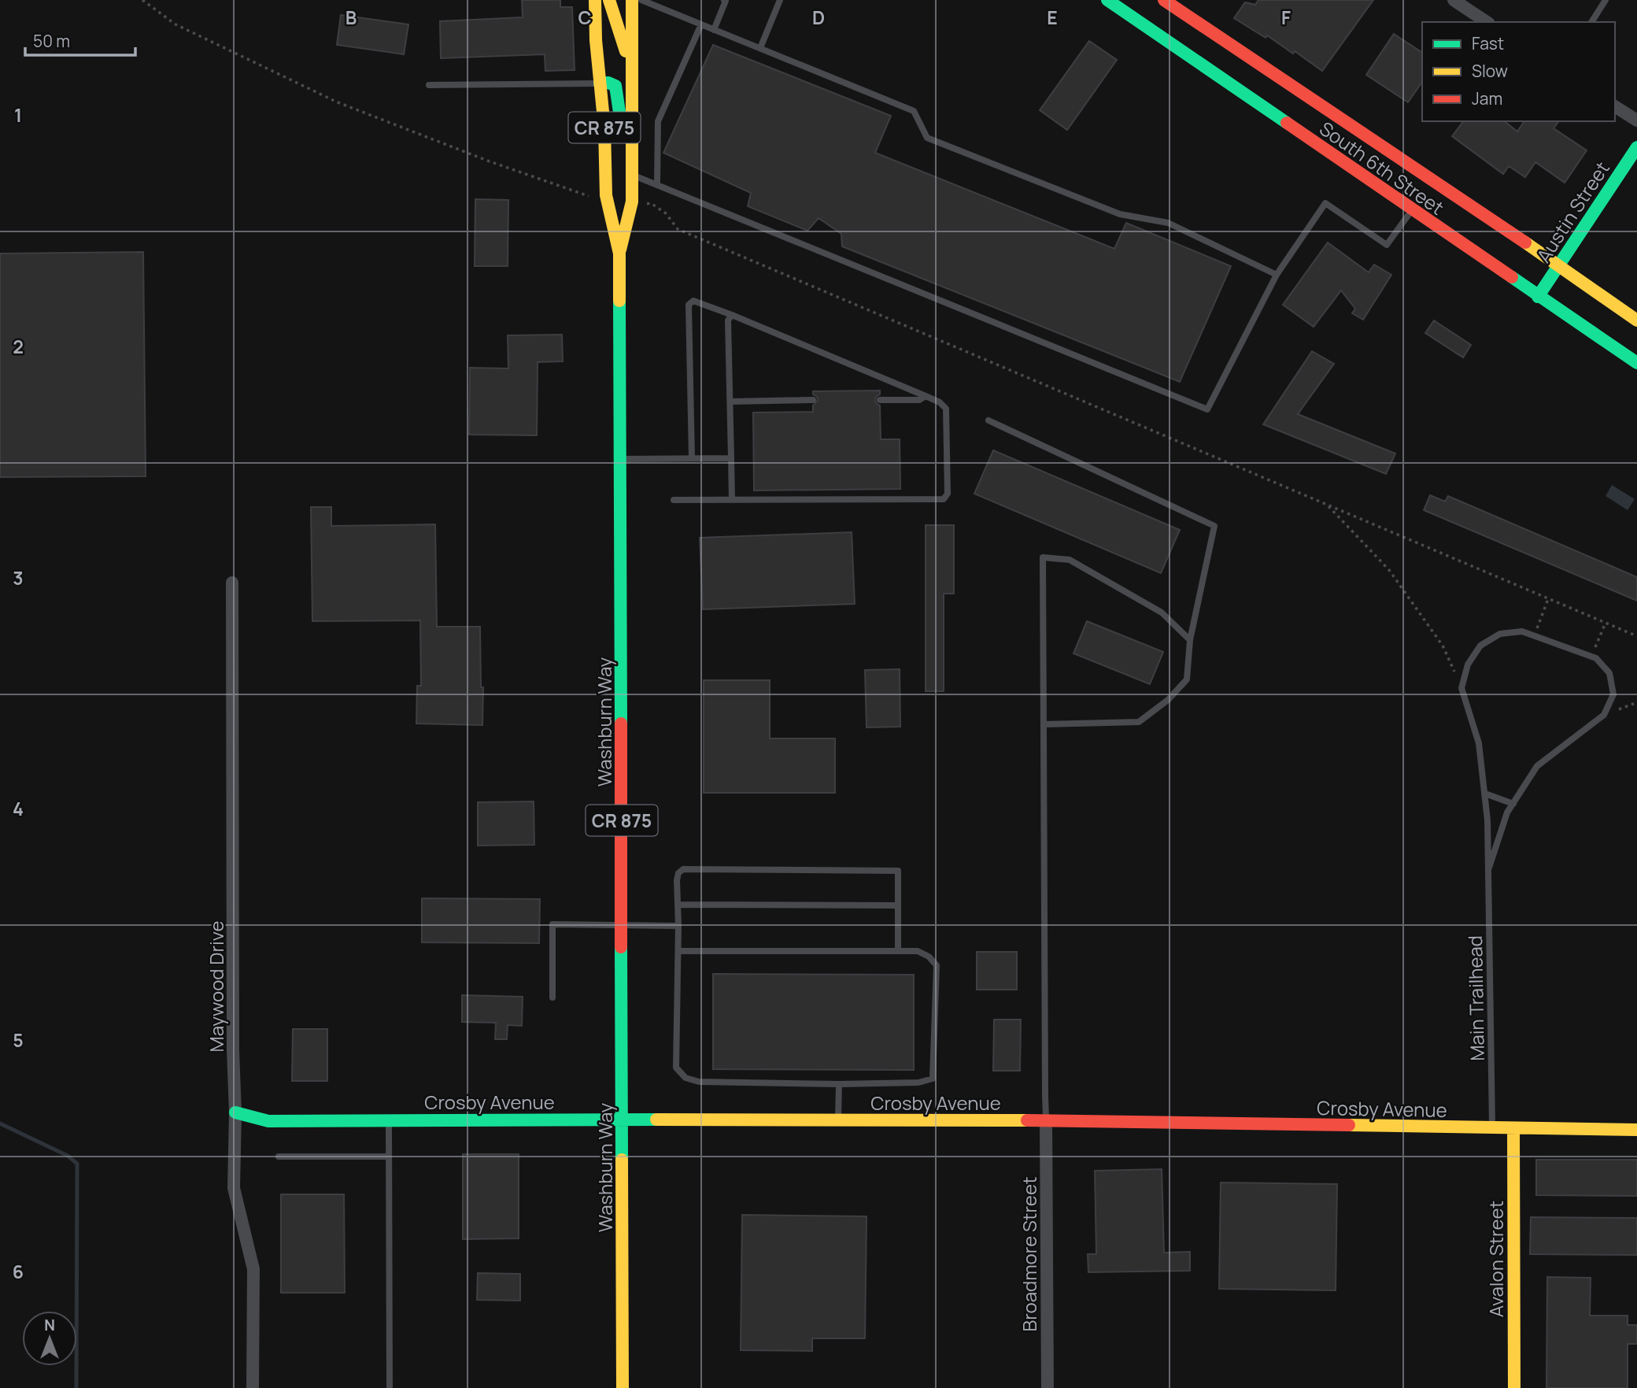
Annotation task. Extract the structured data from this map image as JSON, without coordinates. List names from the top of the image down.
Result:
{
  "streets": {
    "main road": [
      "CR 875",
      "South 6th Street",
      "Austin Street",
      "Washburn Way",
      "Crosby Avenue",
      "Avalon Street"
    ],
    "street": ["Maywood Drive", "Broadmore Street"],
    "lane": ["Main Trailhead"]
  },
  "crossings": [
    ["South 6th Street", "Austin Street"],
    ["Washburn Way", "Crosby Avenue"],
    ["Maywood Drive", "Crosby Avenue"],
    ["Main Trailhead", "Crosby Avenue"],
    ["Crosby Avenue", "Broadmore Street"],
    ["Crosby Avenue", "Avalon Street"]
  ],
  "legend": ["Fast", "Slow", "Jam"],
  "scale_bar": "50 m",
  "north": "top",
  "grid": {
    "columns": [
      "B",
      "C",
      "D",
      "E",
      "F"
    ],
    "rows": [
      "1",
      "2",
      "3",
      "4",
      "5",
      "6"
    ]
  }
}
